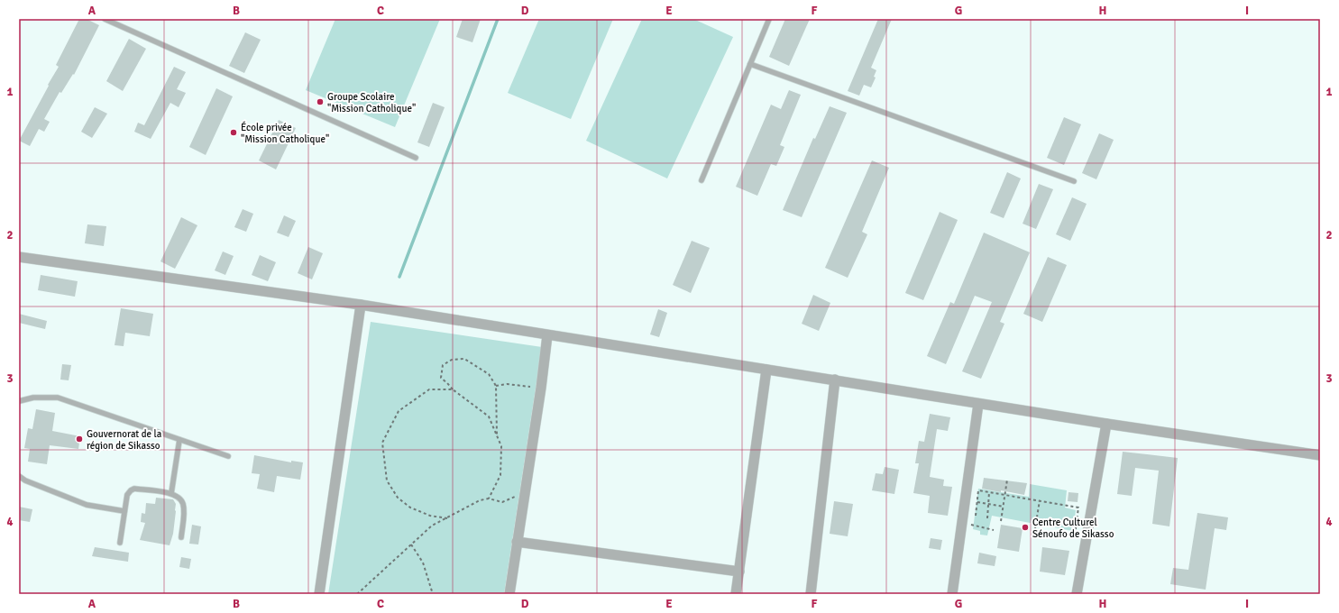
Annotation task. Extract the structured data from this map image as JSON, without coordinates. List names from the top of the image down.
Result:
{
  "places": [
    "Groupe Scolaire \"Mission Catholique\"",
    "École privée \"Mission Catholique\"",
    "Gouvernorat de la région de Sikasso",
    "Centre Culturel Sénoufo de Sikasso"
  ],
  "grid": {
    "columns": [
      "A",
      "B",
      "C",
      "D",
      "E",
      "F",
      "G",
      "H",
      "I"
    ],
    "rows": [
      "1",
      "2",
      "3",
      "4"
    ]
  }
}
